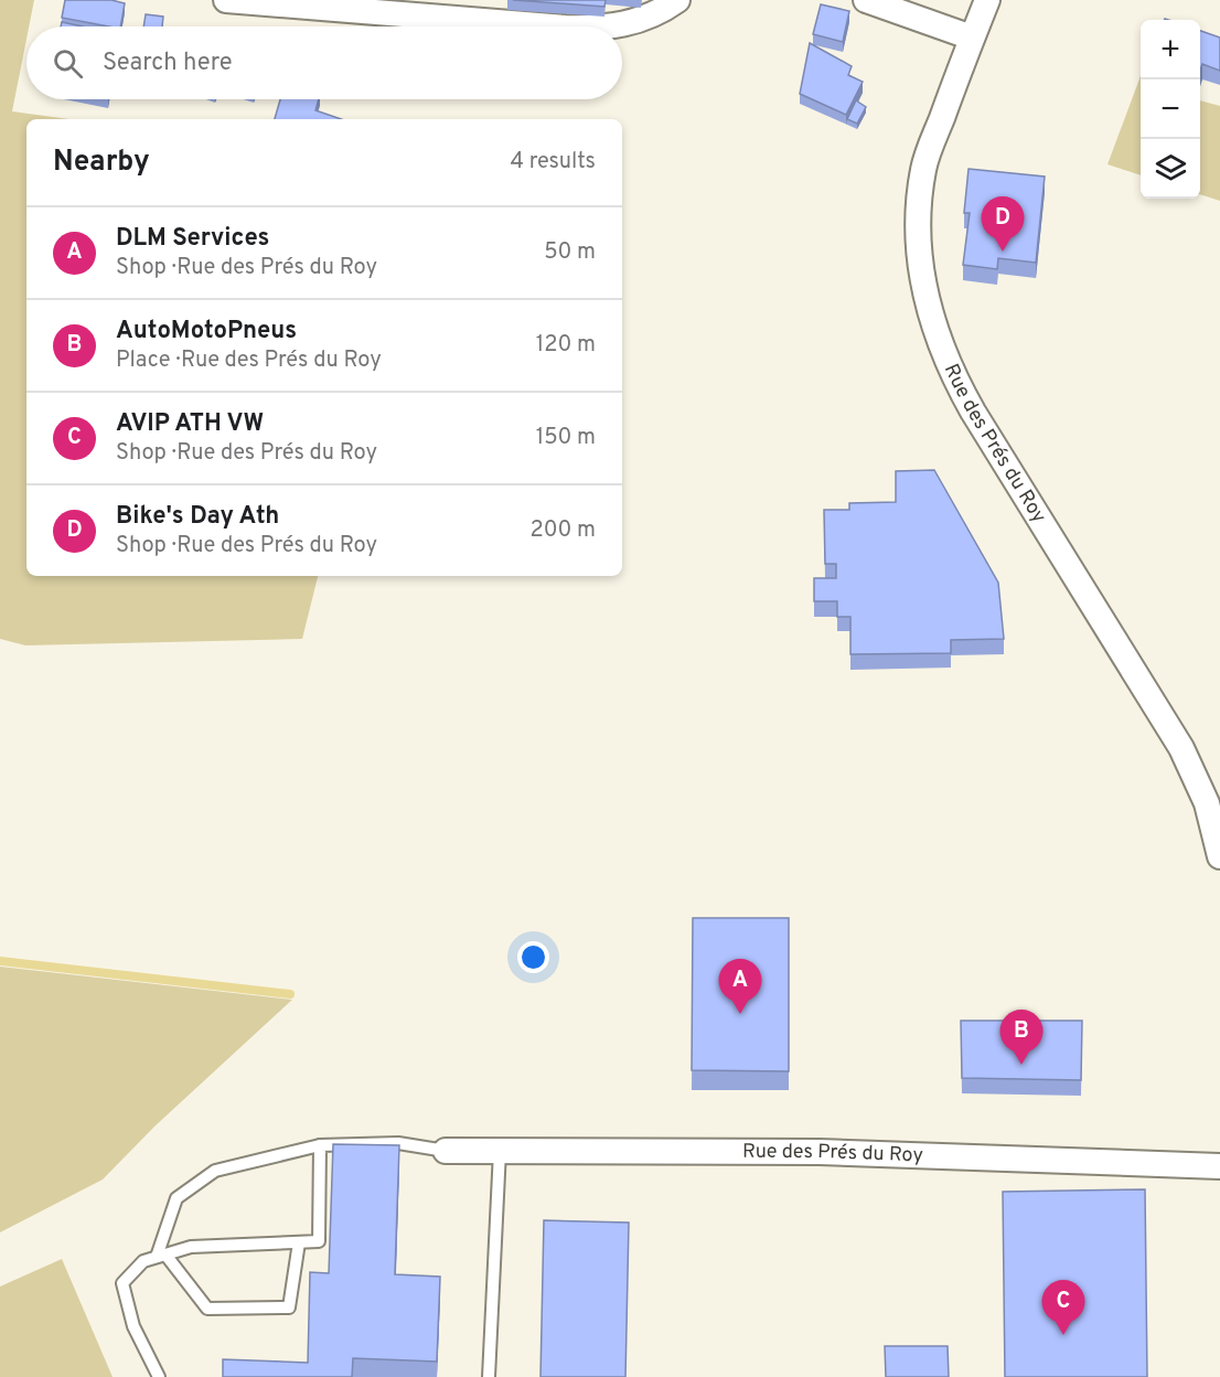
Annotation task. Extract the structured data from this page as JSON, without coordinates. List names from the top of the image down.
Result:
{
  "streets": {
    "street": ["Rue des Prés du Roy"]
  },
  "page": {
    "map_buttons": ["+", "−"],
    "search": "Search here",
    "heading": ["Nearby", "4 results"],
    "pins": [
      "D",
      "A",
      "B",
      "C"
    ],
    "list": [
      {
        "mark": "A",
        "name": "DLM Services",
        "note": "Shop · Rue des Prés du Roy",
        "value": "50 m"
      },
      {
        "mark": "B",
        "name": "AutoMotoPneus",
        "note": "Place · Rue des Prés du Roy",
        "value": "120 m"
      },
      {
        "mark": "C",
        "name": "AVIP ATH VW",
        "note": "Shop · Rue des Prés du Roy",
        "value": "150 m"
      },
      {
        "mark": "D",
        "name": "Bike's Day Ath",
        "note": "Shop · Rue des Prés du Roy",
        "value": "200 m"
      }
    ]
  }
}
